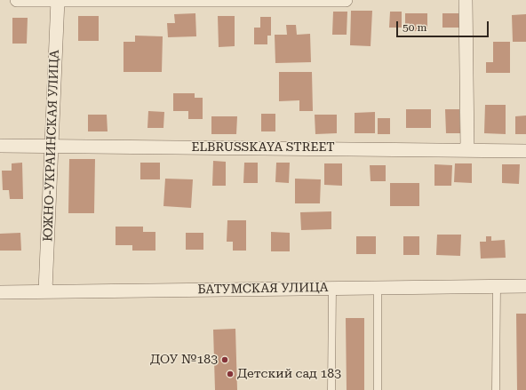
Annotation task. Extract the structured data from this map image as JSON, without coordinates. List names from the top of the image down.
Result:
{
  "streets": {
    "street": ["ЮЖНО-УКРАИНСКАЯ УЛИЦА", "ELBRUSSKAYA STREET", "БАТУМСКАЯ УЛИЦА"]
  },
  "crossings": [
    ["ЮЖНО-УКРАИНСКАЯ УЛИЦА", "ELBRUSSKAYA STREET"],
    ["ЮЖНО-УКРАИНСКАЯ УЛИЦА", "БАТУМСКАЯ УЛИЦА"]
  ],
  "places": ["ДОУ №183", "Детский сад 183"],
  "scale_bar": "50 m"
}
